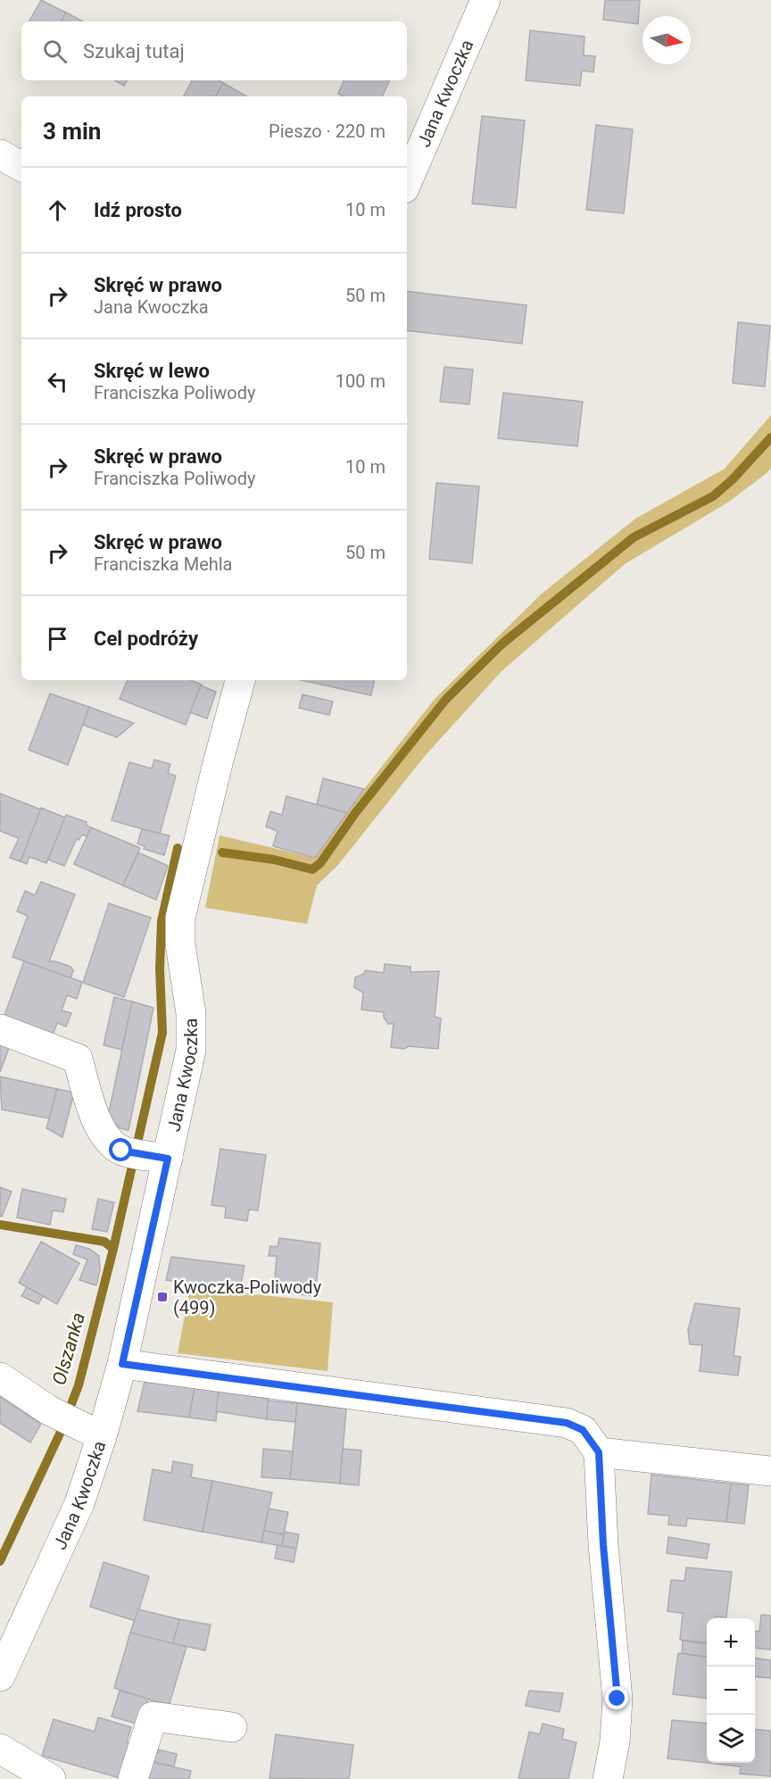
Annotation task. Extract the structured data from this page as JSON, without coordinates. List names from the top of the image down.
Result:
{
  "streets": {
    "street": ["Jana Kwoczka"]
  },
  "water": ["Olszanka"],
  "places": {
    "transit": ["Kwoczka-Poliwody (499)"]
  },
  "north": "right",
  "page": {
    "search": "Szukaj tutaj",
    "heading": ["3 min", "Pieszo · 220 m"],
    "list": [
      ["Idź prosto", "10 m"],
      ["Skręć w prawo", "Jana Kwoczka", "50 m"],
      ["Skręć w lewo", "Franciszka Poliwody", "100 m"],
      ["Skręć w prawo", "Franciszka Poliwody", "10 m"],
      ["Skręć w prawo", "Franciszka Mehla", "50 m"],
      "Cel podróży"
    ],
    "map_buttons": ["+", "−"]
  }
}
